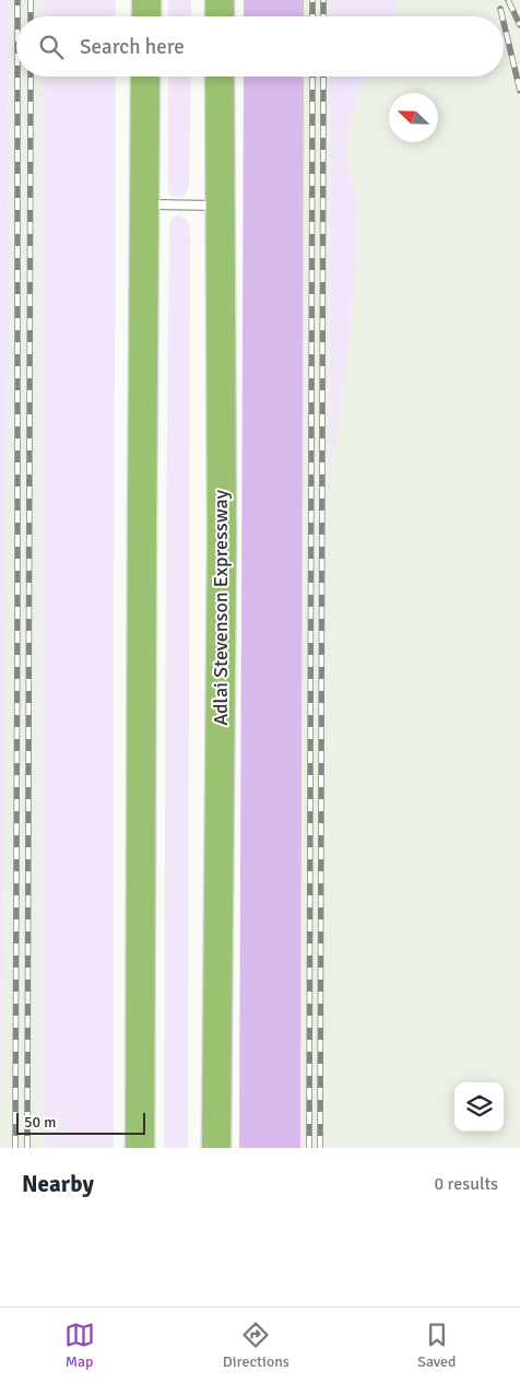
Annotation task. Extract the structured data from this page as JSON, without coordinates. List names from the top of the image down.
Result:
{
  "streets": {
    "highway": ["Adlai Stevenson Expressway"]
  },
  "scale_bar": "50 m",
  "north": "top left",
  "page": {
    "search": "Search here",
    "scale": "50 m",
    "heading": ["Nearby", "0 results"],
    "nav": ["Map", "Directions", "Saved"]
  }
}
